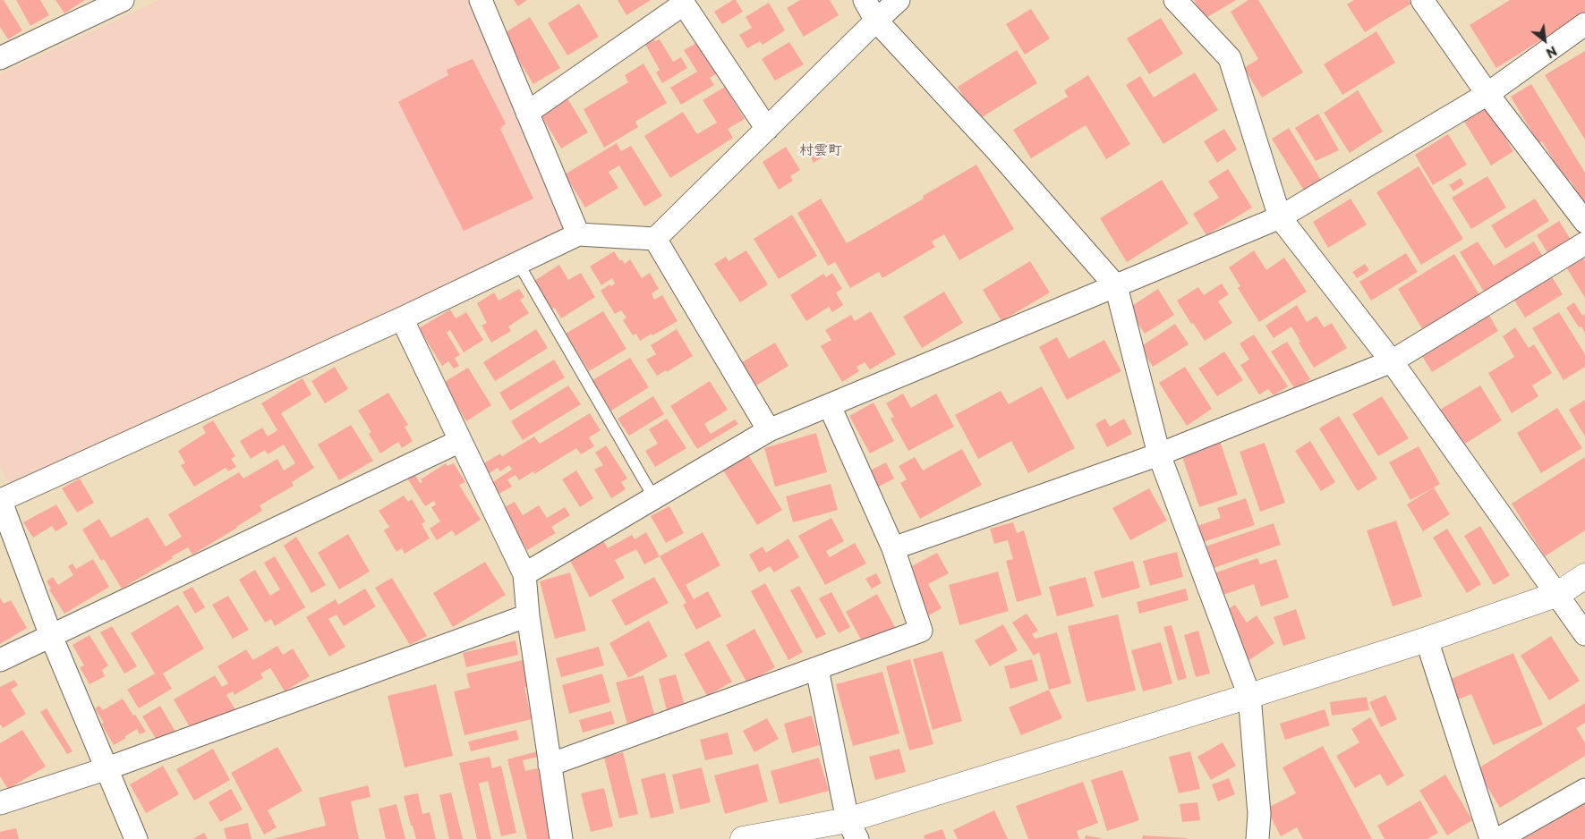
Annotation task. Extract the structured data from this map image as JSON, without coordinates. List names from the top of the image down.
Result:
{
  "districts": ["村雲町"],
  "north": "bottom right"
}
